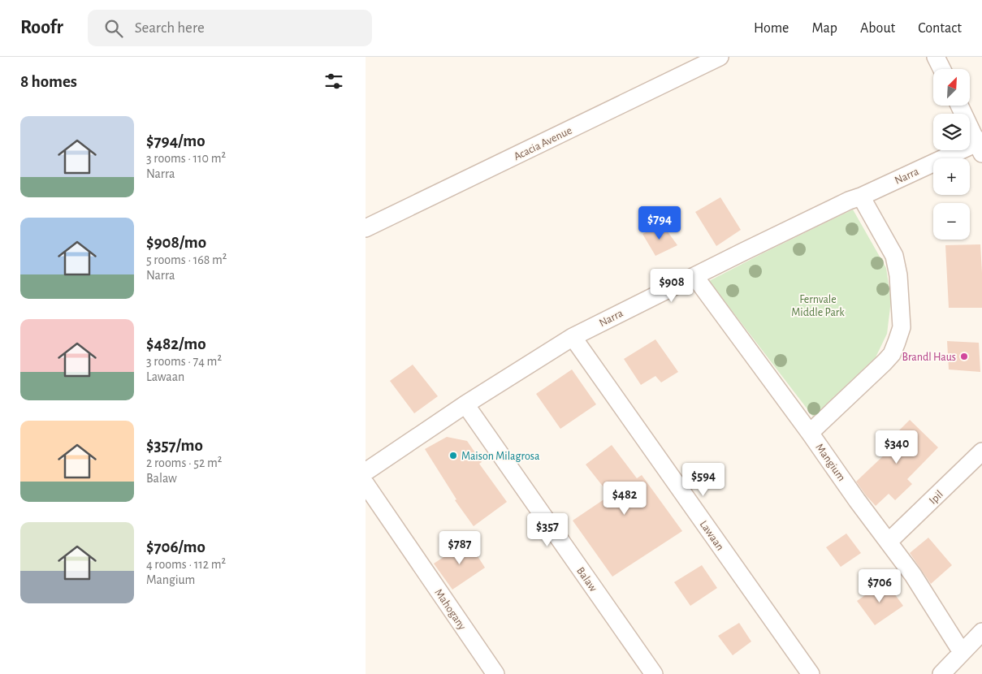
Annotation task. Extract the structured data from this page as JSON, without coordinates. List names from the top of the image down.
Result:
{
  "streets": {
    "street": [
      "Acacia Avenue",
      "Narra",
      "Mangium",
      "Ipil",
      "Lawaan",
      "Balaw",
      "Mahogany"
    ]
  },
  "crossings": [
    ["Narra", "Mangium"],
    ["Narra", "Lawaan"],
    ["Narra", "Balaw"],
    ["Mangium", "Ipil"]
  ],
  "parks": ["Fernvale Middle Park"],
  "places": ["Brandl Haus", "Maison Milagrosa"],
  "north": "top right",
  "page": {
    "header": "Roofr",
    "search": "Search here",
    "nav": [
      "Home",
      "Map",
      "About",
      "Contact"
    ],
    "heading": "8 homes",
    "map_buttons": ["+", "−"],
    "list": [
      {
        "name": "$794/mo",
        "note": "3 rooms · 110 m² · Narra"
      },
      {
        "name": "$908/mo",
        "note": "5 rooms · 168 m² · Narra"
      },
      {
        "name": "$482/mo",
        "note": "3 rooms · 74 m² · Lawaan"
      },
      {
        "name": "$357/mo",
        "note": "2 rooms · 52 m² · Balaw"
      },
      {
        "name": "$706/mo",
        "note": "4 rooms · 112 m² · Mangium"
      }
    ],
    "price": [
      "$794",
      "$908",
      "$340",
      "$594",
      "$482",
      "$357",
      "$787",
      "$706"
    ]
  }
}
